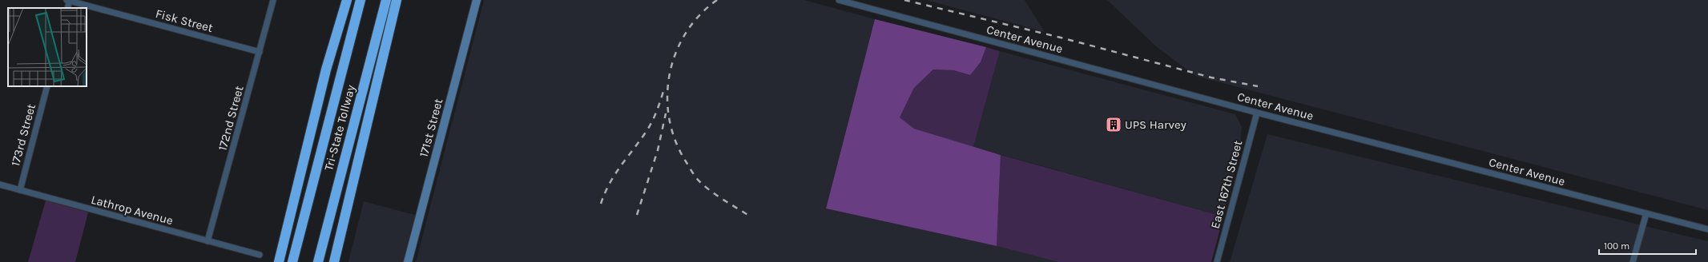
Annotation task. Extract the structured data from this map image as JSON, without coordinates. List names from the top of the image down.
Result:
{
  "streets": {
    "highway": ["Tri-State Tollway"],
    "street": [
      "Fisk Street",
      "Center Avenue",
      "172nd Street",
      "171st Street",
      "173rd Street",
      "East 167th Street",
      "Lathrop Avenue"
    ]
  },
  "crossings": [
    ["Fisk Street", "172nd Street"],
    ["Center Avenue", "East 167th Street"],
    ["172nd Street", "Lathrop Avenue"],
    ["173rd Street", "Lathrop Avenue"]
  ],
  "places": {
    "building": ["UPS Harvey"]
  },
  "scale_bar": "100 m"
}
